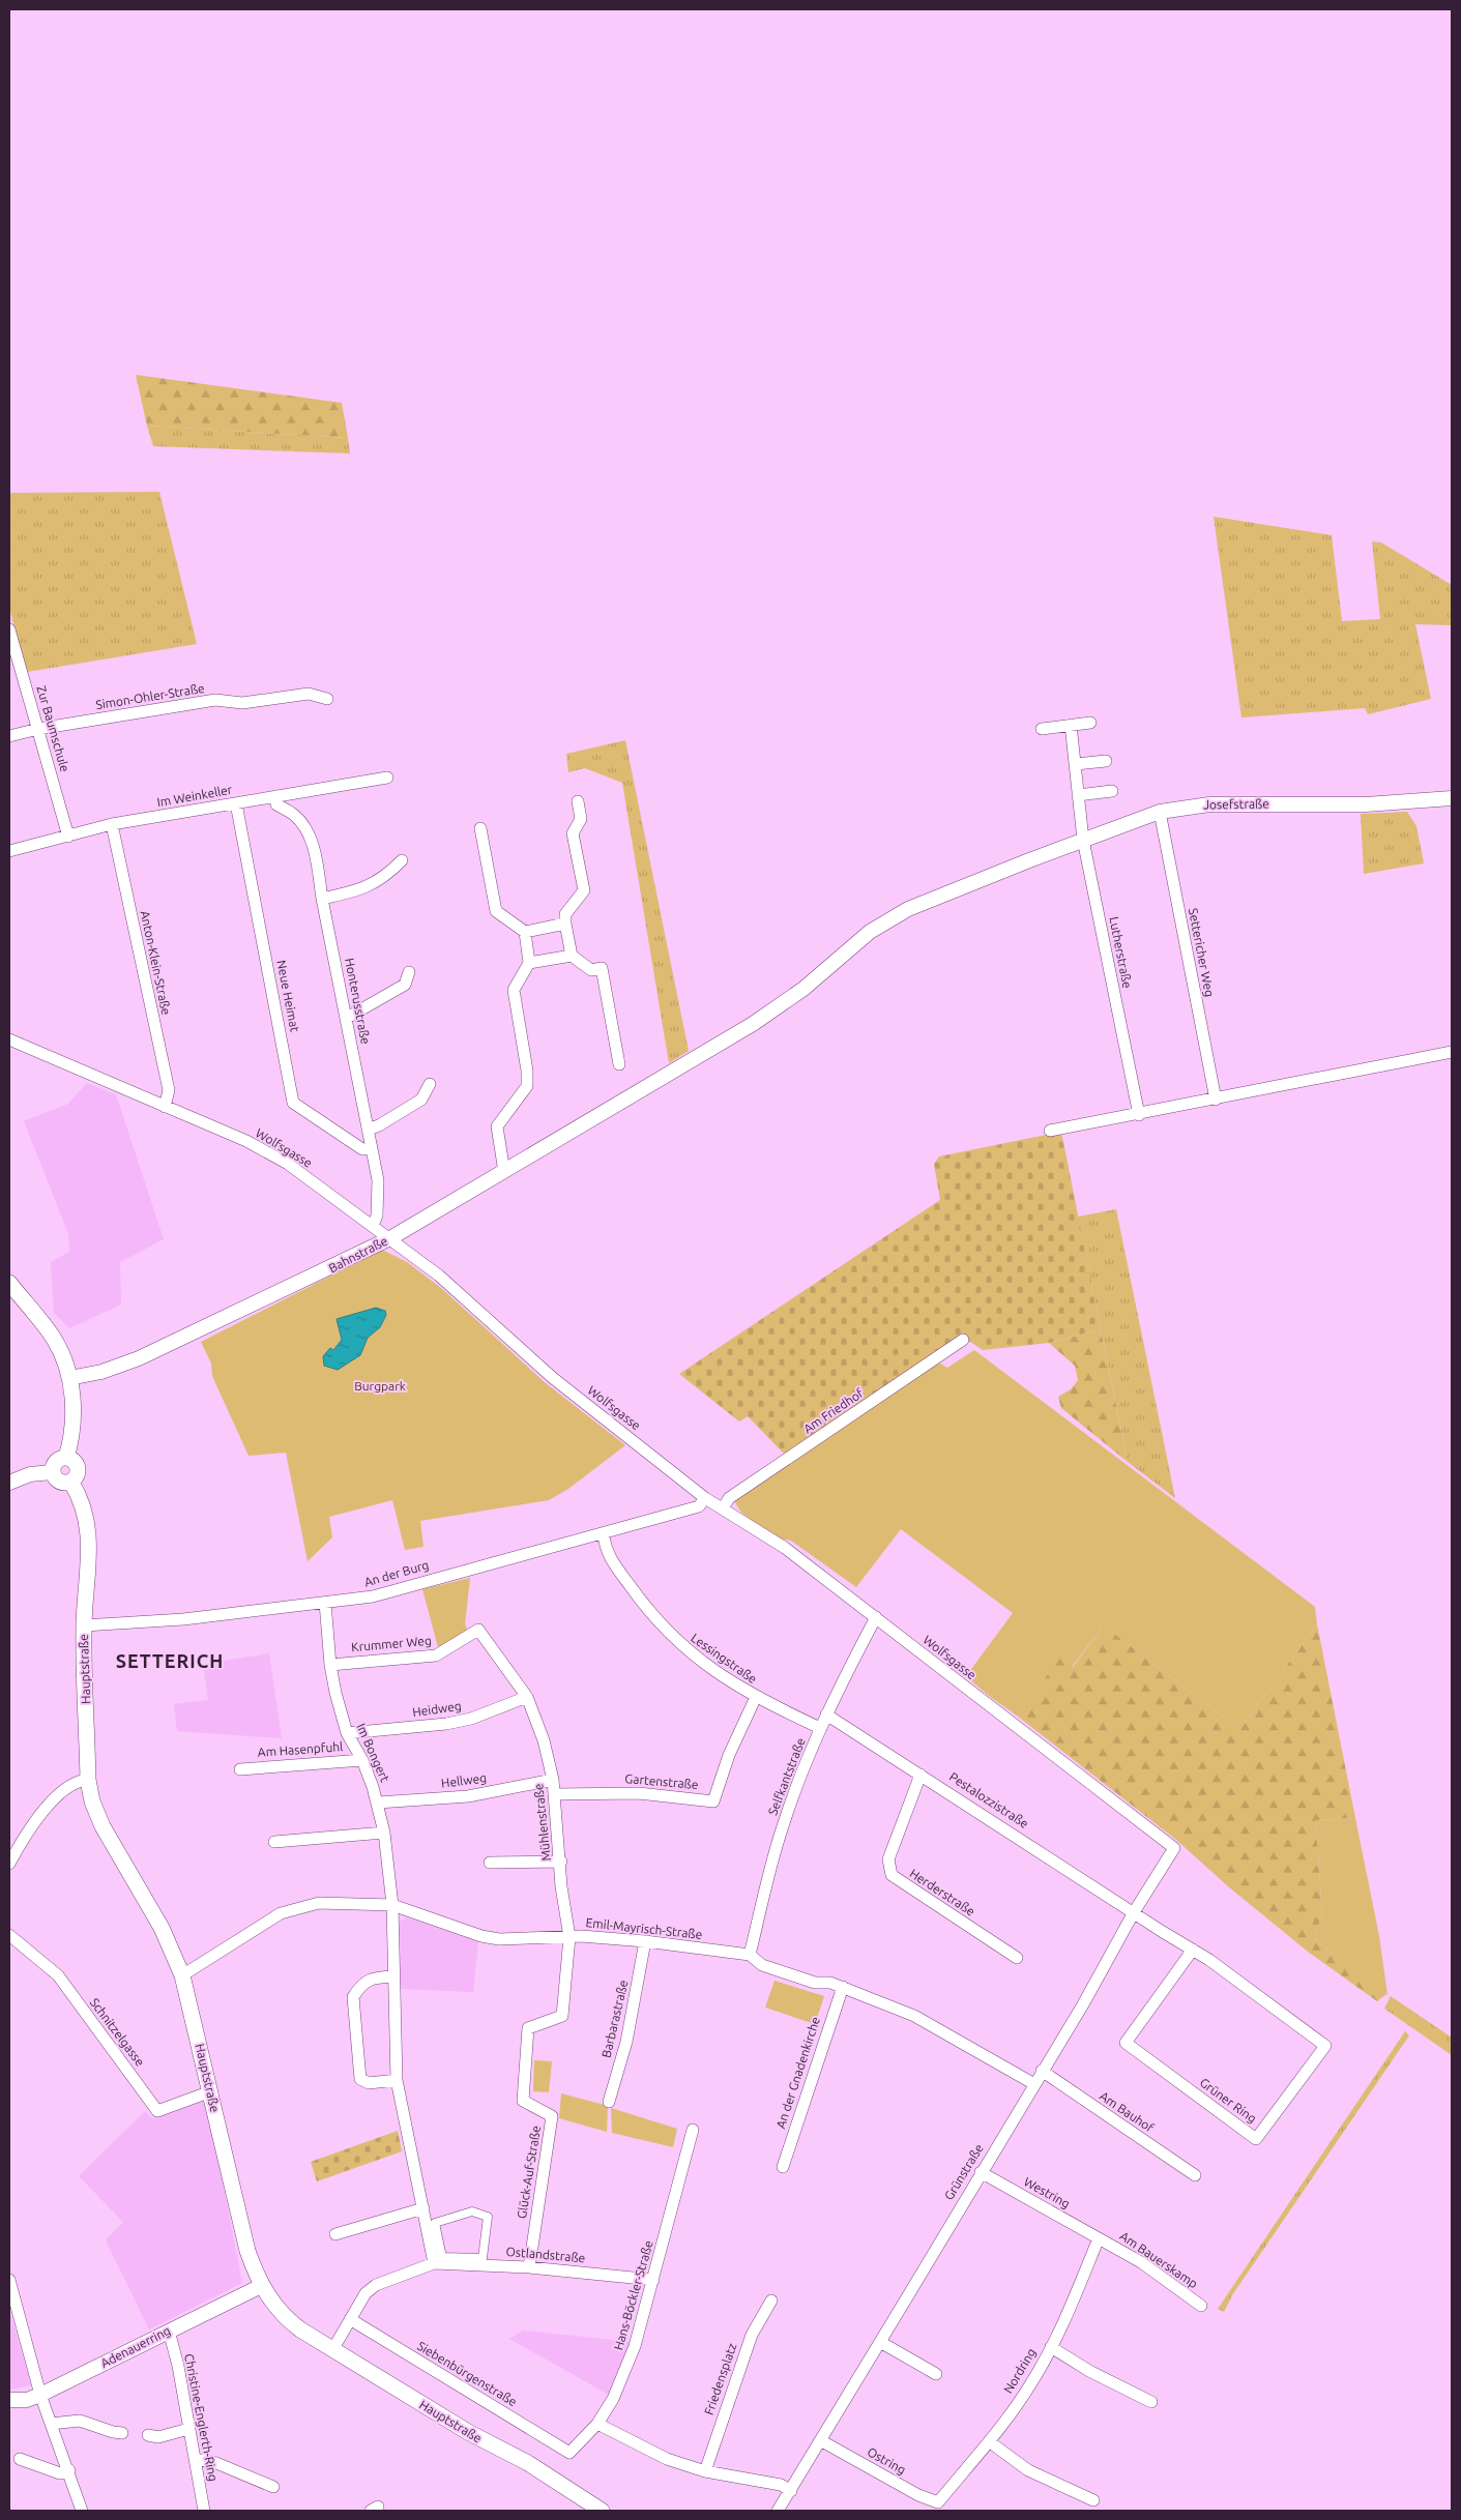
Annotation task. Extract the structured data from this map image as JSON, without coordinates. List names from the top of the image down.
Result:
{
  "streets": {
    "main road": ["Hauptstraße"],
    "street": [
      "Simon-Ohler-Straße",
      "Zur Baumschule",
      "Im Weinkeller",
      "Josefstraße",
      "Lutherstraße",
      "Settericher Weg",
      "Anton-Klein-Straße",
      "Neue Heimat",
      "Honterusstraße",
      "Wolfsgasse",
      "Bahnstraße",
      "Am Friedhof",
      "An der Burg",
      "Krummer Weg",
      "Lessingstraße",
      "Heidweg",
      "Am Hasenpfuhl",
      "Im Bongert",
      "Selfkantstraße",
      "Hellweg",
      "Gartenstraße",
      "Pestalozzistraße",
      "Mühlenstraße",
      "Herderstraße",
      "Emil-Mayrisch-Straße",
      "Barbarastraße",
      "Schnitzelgasse",
      "An der Gnadenkirche",
      "Grüner Ring",
      "Am Bauhof",
      "Glück-Auf-Straße",
      "Grünstraße",
      "Westring",
      "Ostlandstraße",
      "Am Bauerskamp",
      "Hans-Böckler-Straße",
      "Adenauerring",
      "Nordring",
      "Siebenbürgenstraße",
      "Friedensplatz",
      "Christine-Englerth-Ring",
      "Ostring"
    ]
  },
  "crossings": [
    ["Simon-Ohler-Straße", "Zur Baumschule"],
    ["Zur Baumschule", "Im Weinkeller"],
    ["Im Weinkeller", "Anton-Klein-Straße"],
    ["Im Weinkeller", "Neue Heimat"],
    ["Im Weinkeller", "Honterusstraße"],
    ["Josefstraße", "Lutherstraße"],
    ["Josefstraße", "Settericher Weg"],
    ["Josefstraße", "Bahnstraße"],
    ["Anton-Klein-Straße", "Wolfsgasse"],
    ["Neue Heimat", "Honterusstraße"],
    ["Honterusstraße", "Wolfsgasse"],
    ["Wolfsgasse", "Bahnstraße"],
    ["Wolfsgasse", "Am Friedhof"],
    ["Wolfsgasse", "An der Burg"],
    ["Wolfsgasse", "Selfkantstraße"],
    ["Wolfsgasse", "Grünstraße"],
    ["An der Burg", "Lessingstraße"],
    ["An der Burg", "Hauptstraße"],
    ["An der Burg", "Im Bongert"],
    ["Krummer Weg", "Im Bongert"],
    ["Krummer Weg", "Mühlenstraße"],
    ["Lessingstraße", "Selfkantstraße"],
    ["Lessingstraße", "Gartenstraße"],
    ["Hauptstraße", "Emil-Mayrisch-Straße"],
    ["Hauptstraße", "Schnitzelgasse"],
    ["Hauptstraße", "Adenauerring"],
    ["Heidweg", "Im Bongert"],
    ["Heidweg", "Mühlenstraße"],
    ["Am Hasenpfuhl", "Im Bongert"],
    ["Im Bongert", "Hellweg"],
    ["Im Bongert", "Emil-Mayrisch-Straße"],
    ["Im Bongert", "Ostlandstraße"],
    ["Selfkantstraße", "Pestalozzistraße"],
    ["Selfkantstraße", "Emil-Mayrisch-Straße"],
    ["Hellweg", "Mühlenstraße"],
    ["Gartenstraße", "Mühlenstraße"],
    ["Pestalozzistraße", "Herderstraße"],
    ["Pestalozzistraße", "Grüner Ring"],
    ["Pestalozzistraße", "Grünstraße"],
    ["Mühlenstraße", "Emil-Mayrisch-Straße"],
    ["Mühlenstraße", "Glück-Auf-Straße"],
    ["Emil-Mayrisch-Straße", "Barbarastraße"],
    ["Emil-Mayrisch-Straße", "An der Gnadenkirche"],
    ["Emil-Mayrisch-Straße", "Glück-Auf-Straße"],
    ["Emil-Mayrisch-Straße", "Grünstraße"],
    ["Grüner Ring", "Grünstraße"],
    ["Am Bauhof", "Grünstraße"],
    ["Glück-Auf-Straße", "Ostlandstraße"],
    ["Grünstraße", "Westring"],
    ["Grünstraße", "Ostring"],
    ["Westring", "Am Bauerskamp"],
    ["Westring", "Nordring"],
    ["Ostlandstraße", "Hans-Böckler-Straße"],
    ["Am Bauerskamp", "Nordring"],
    ["Hans-Böckler-Straße", "Siebenbürgenstraße"],
    ["Adenauerring", "Christine-Englerth-Ring"],
    ["Nordring", "Ostring"]
  ],
  "districts": ["SETTERICH"],
  "parks": ["Burgpark"]
}
